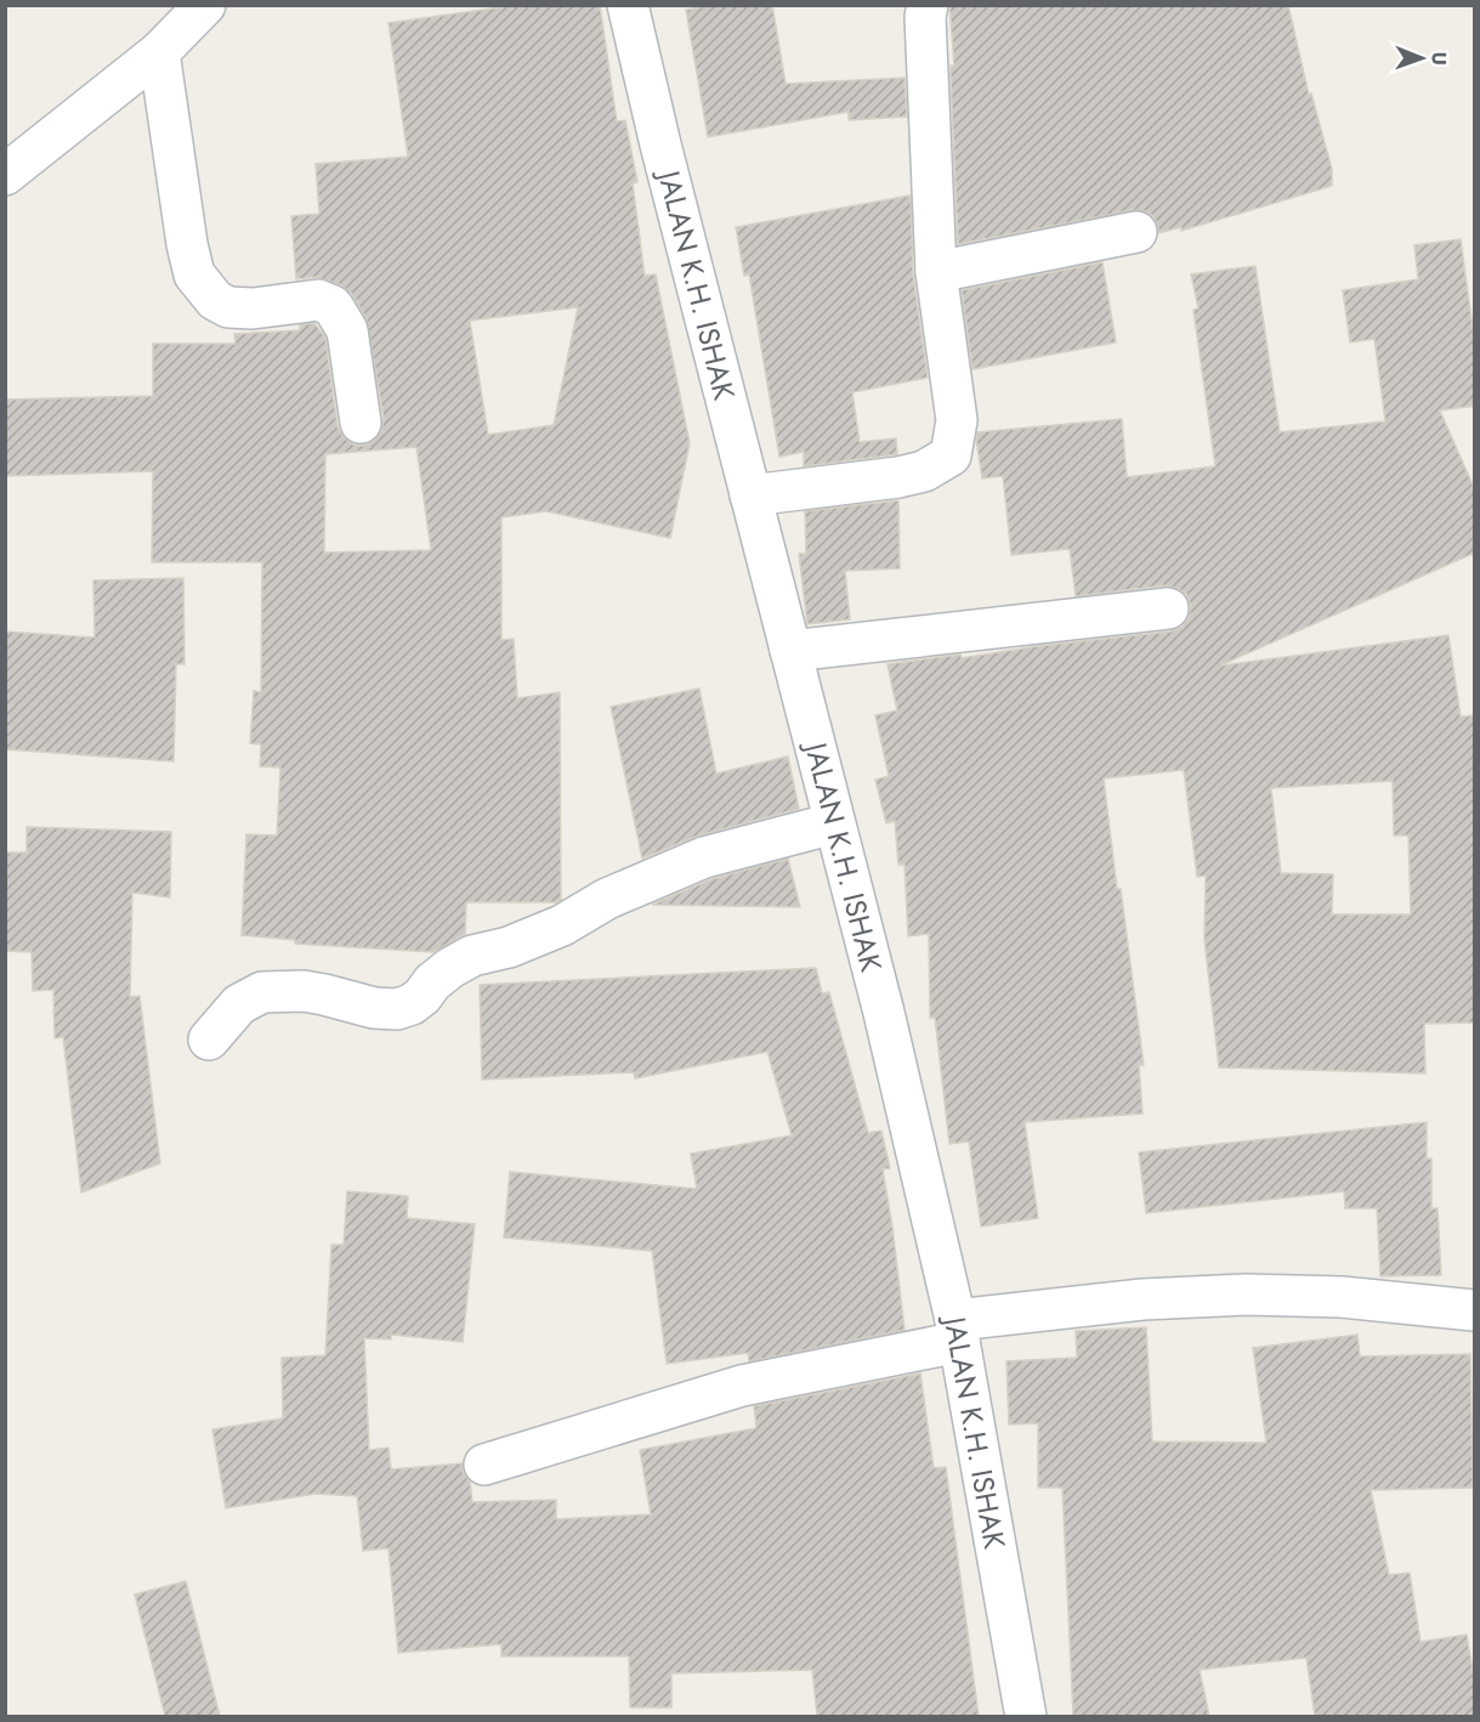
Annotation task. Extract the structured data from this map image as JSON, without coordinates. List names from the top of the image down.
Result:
{
  "streets": {
    "street": ["JALAN K.H. ISHAK"]
  },
  "north": "right"
}
